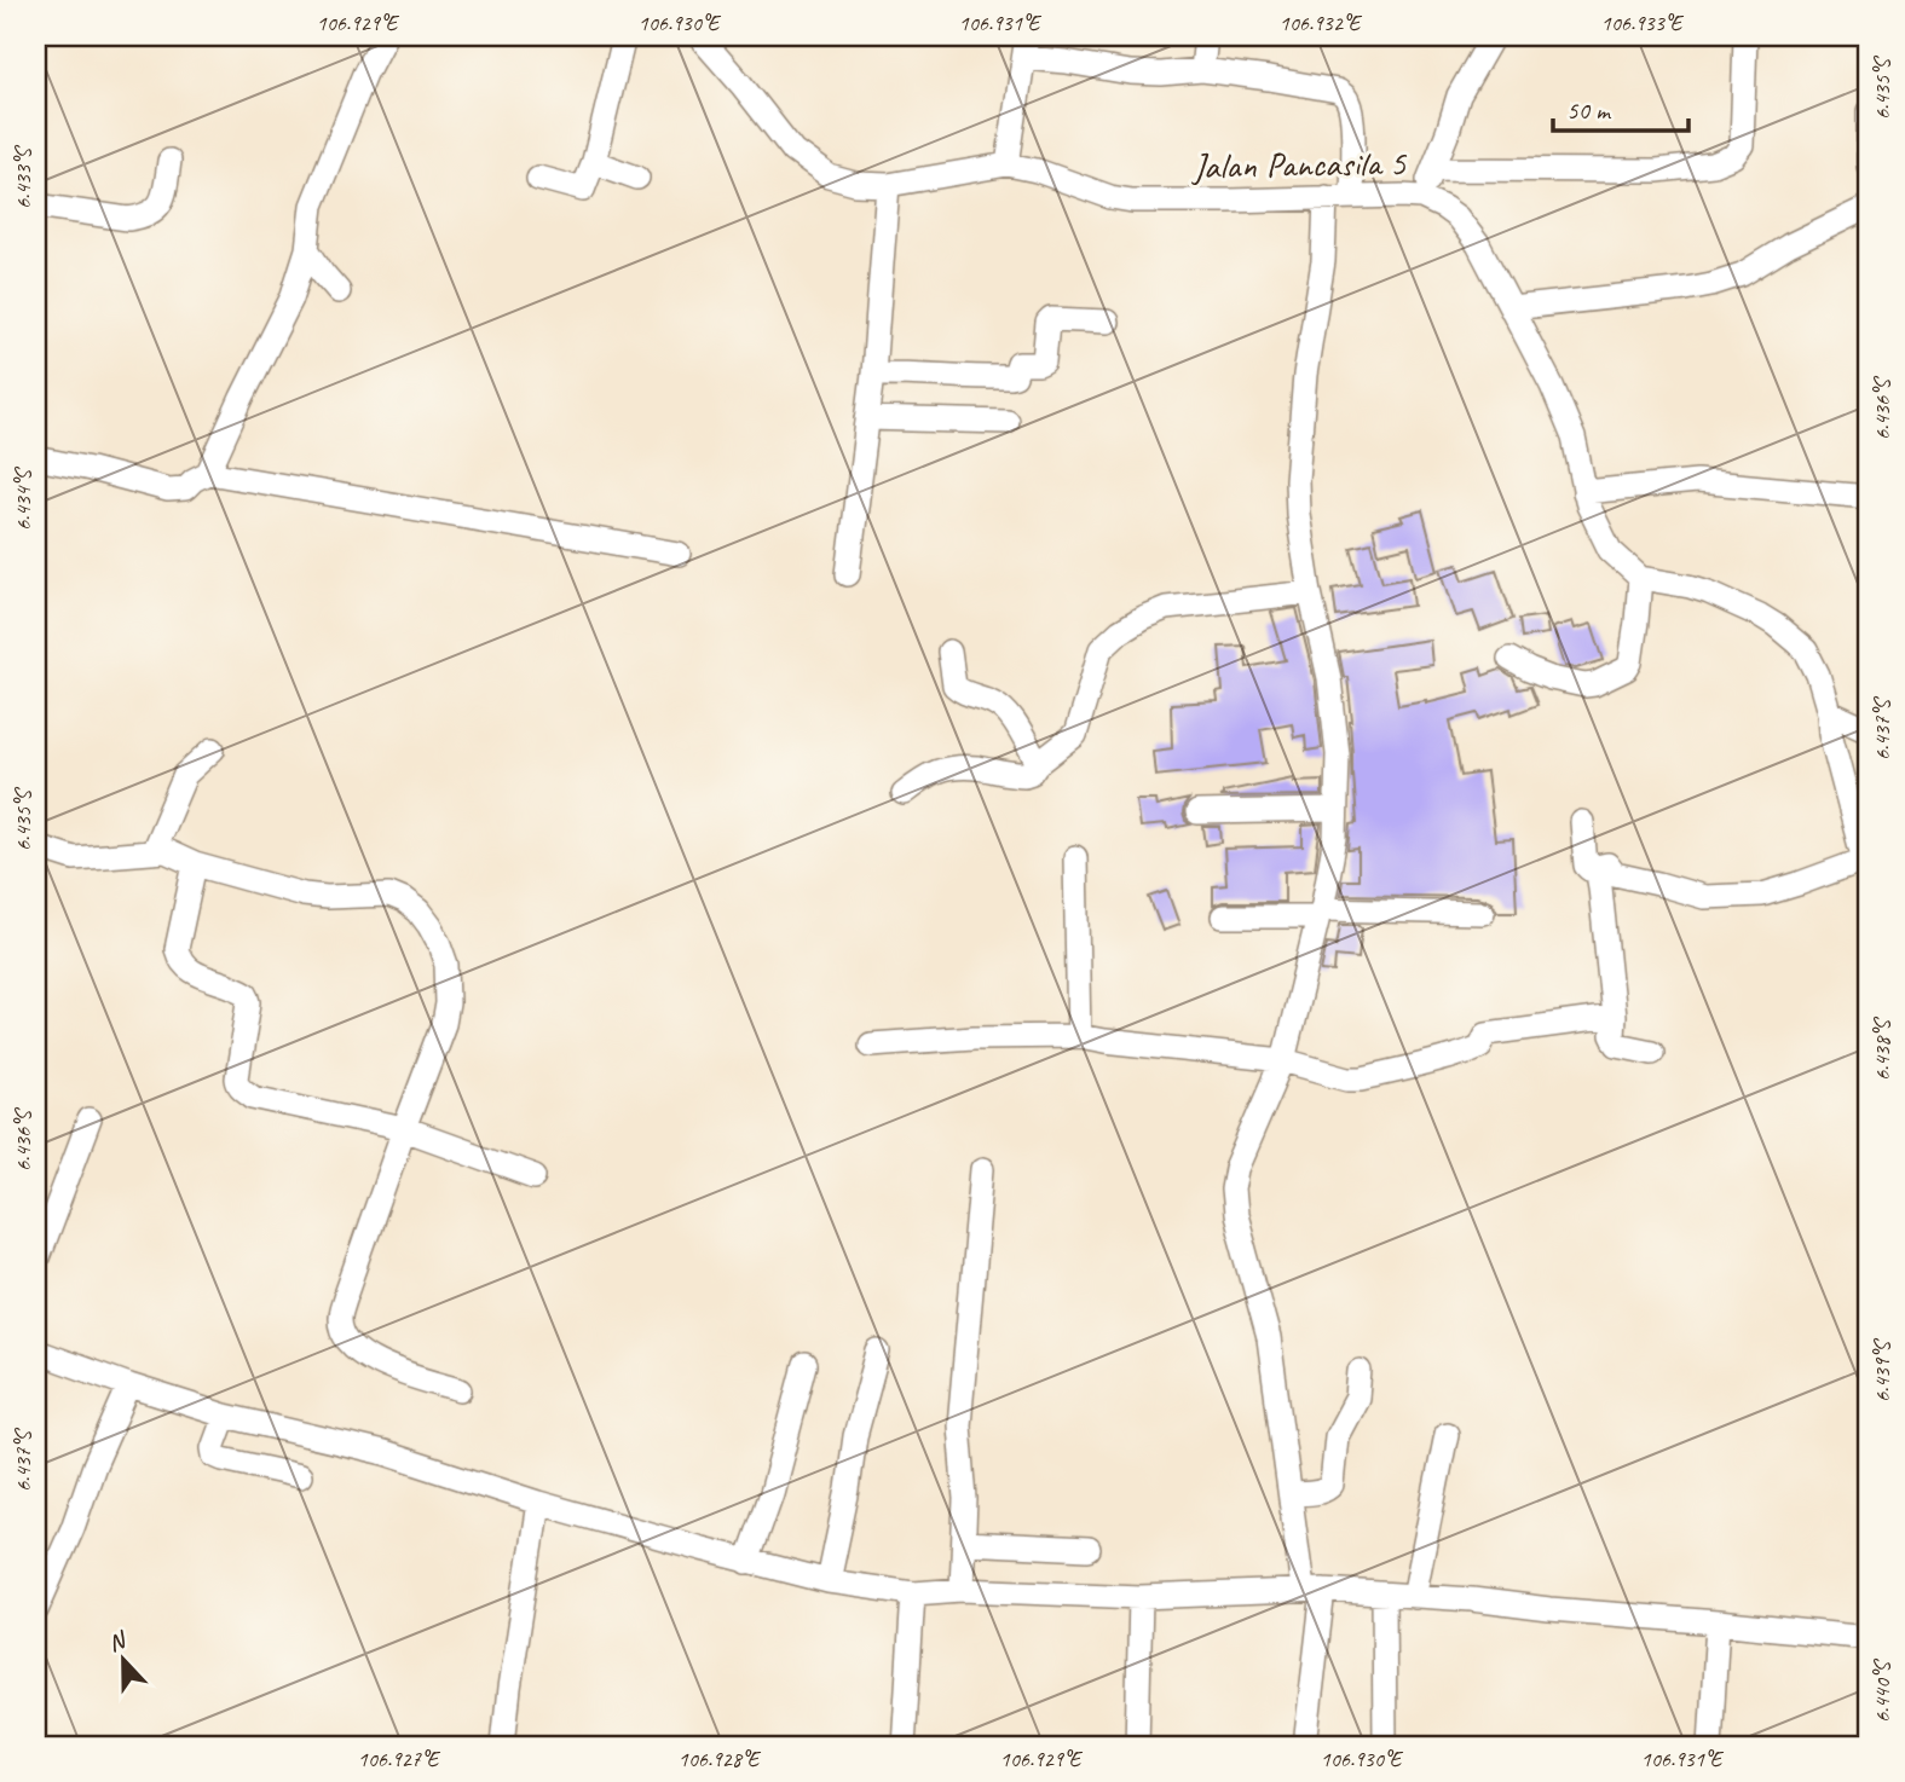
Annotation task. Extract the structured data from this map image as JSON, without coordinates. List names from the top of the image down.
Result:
{
  "streets": {
    "street": ["Jalan Pancasila 5"]
  },
  "scale_bar": "50 m",
  "north": "top",
  "coordinates": [
    "106.929°E",
    "106.930°E",
    "106.931°E",
    "106.932°E",
    "106.933°E",
    "6.435°S",
    "6.433°S",
    "6.436°S",
    "6.434°S",
    "6.437°S",
    "6.438°S",
    "6.439°S",
    "6.440°S",
    "106.927°E",
    "106.928°E"
  ]
}
